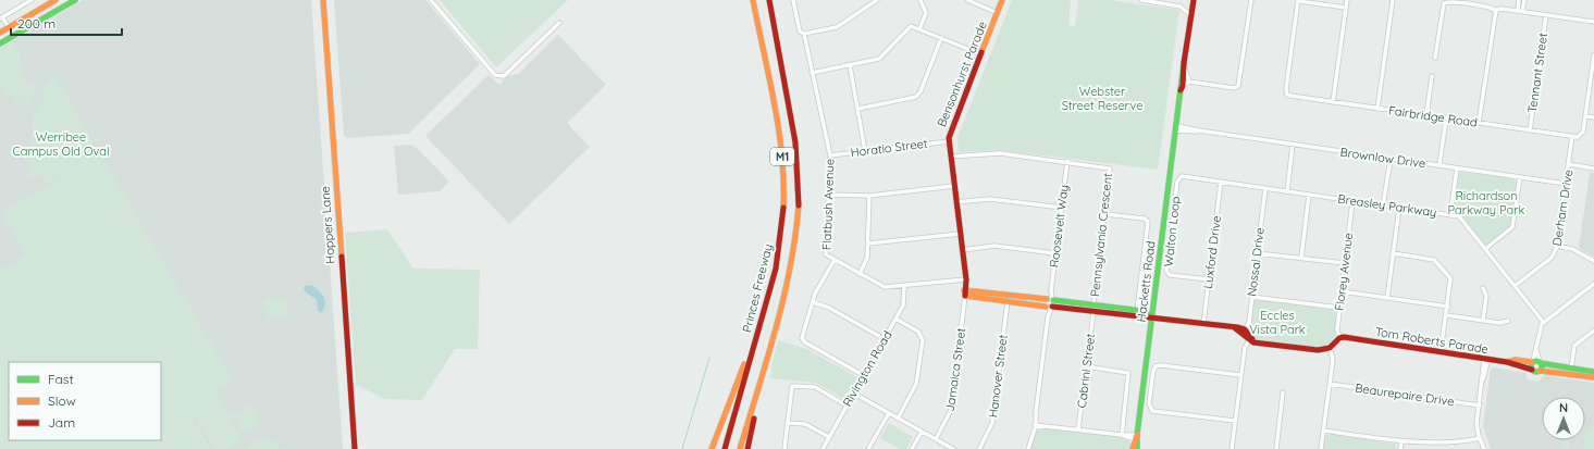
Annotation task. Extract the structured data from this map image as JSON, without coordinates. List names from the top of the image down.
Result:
{
  "streets": {
    "main road": [
      "Bensonhurst Parade",
      "M1",
      "Hoppers Lane",
      "Hacketts Road",
      "Princes Freeway",
      "Tom Roberts Parade"
    ],
    "street": [
      "Tennant Street",
      "Fairbridge Road",
      "Horatio Street",
      "Brownlow Drive",
      "Flatbush Avenue",
      "Breasley Parkway",
      "Derham Drive",
      "Roosevelt Way",
      "Walton Loop",
      "Pennsylvania Crescent",
      "Luxford Drive",
      "Nossal Drive",
      "Florey Avenue",
      "Rivington Road",
      "Jamaica Street",
      "Cabrini Street",
      "Hanover Street",
      "Beaurepaire Drive"
    ]
  },
  "crossings": [
    ["Tennant Street", "Fairbridge Road"],
    ["Bensonhurst Parade", "Horatio Street"],
    ["Bensonhurst Parade", "Flatbush Avenue"],
    ["Bensonhurst Parade", "Pennsylvania Crescent"],
    ["Bensonhurst Parade", "Jamaica Street"],
    ["Fairbridge Road", "Derham Drive"],
    ["Horatio Street", "Flatbush Avenue"],
    ["Brownlow Drive", "Derham Drive"],
    ["Brownlow Drive", "Hacketts Road"],
    ["Flatbush Avenue", "Rivington Road"],
    ["Breasley Parkway", "Derham Drive"],
    ["Breasley Parkway", "Walton Loop"],
    ["Breasley Parkway", "Luxford Drive"],
    ["Breasley Parkway", "Nossal Drive"],
    ["Breasley Parkway", "Florey Avenue"],
    ["Roosevelt Way", "Pennsylvania Crescent"],
    ["Walton Loop", "Luxford Drive"],
    ["Pennsylvania Crescent", "Cabrini Street"],
    ["Florey Avenue", "Tom Roberts Parade"]
  ],
  "parks": [
    "Webster Street Reserve",
    "Werribee Campus Old Oval",
    "Richardson Parkway Park",
    "Eccles Vista Park"
  ],
  "legend": ["Fast", "Slow", "Jam"],
  "scale_bar": "200 m",
  "north": "top"
}
